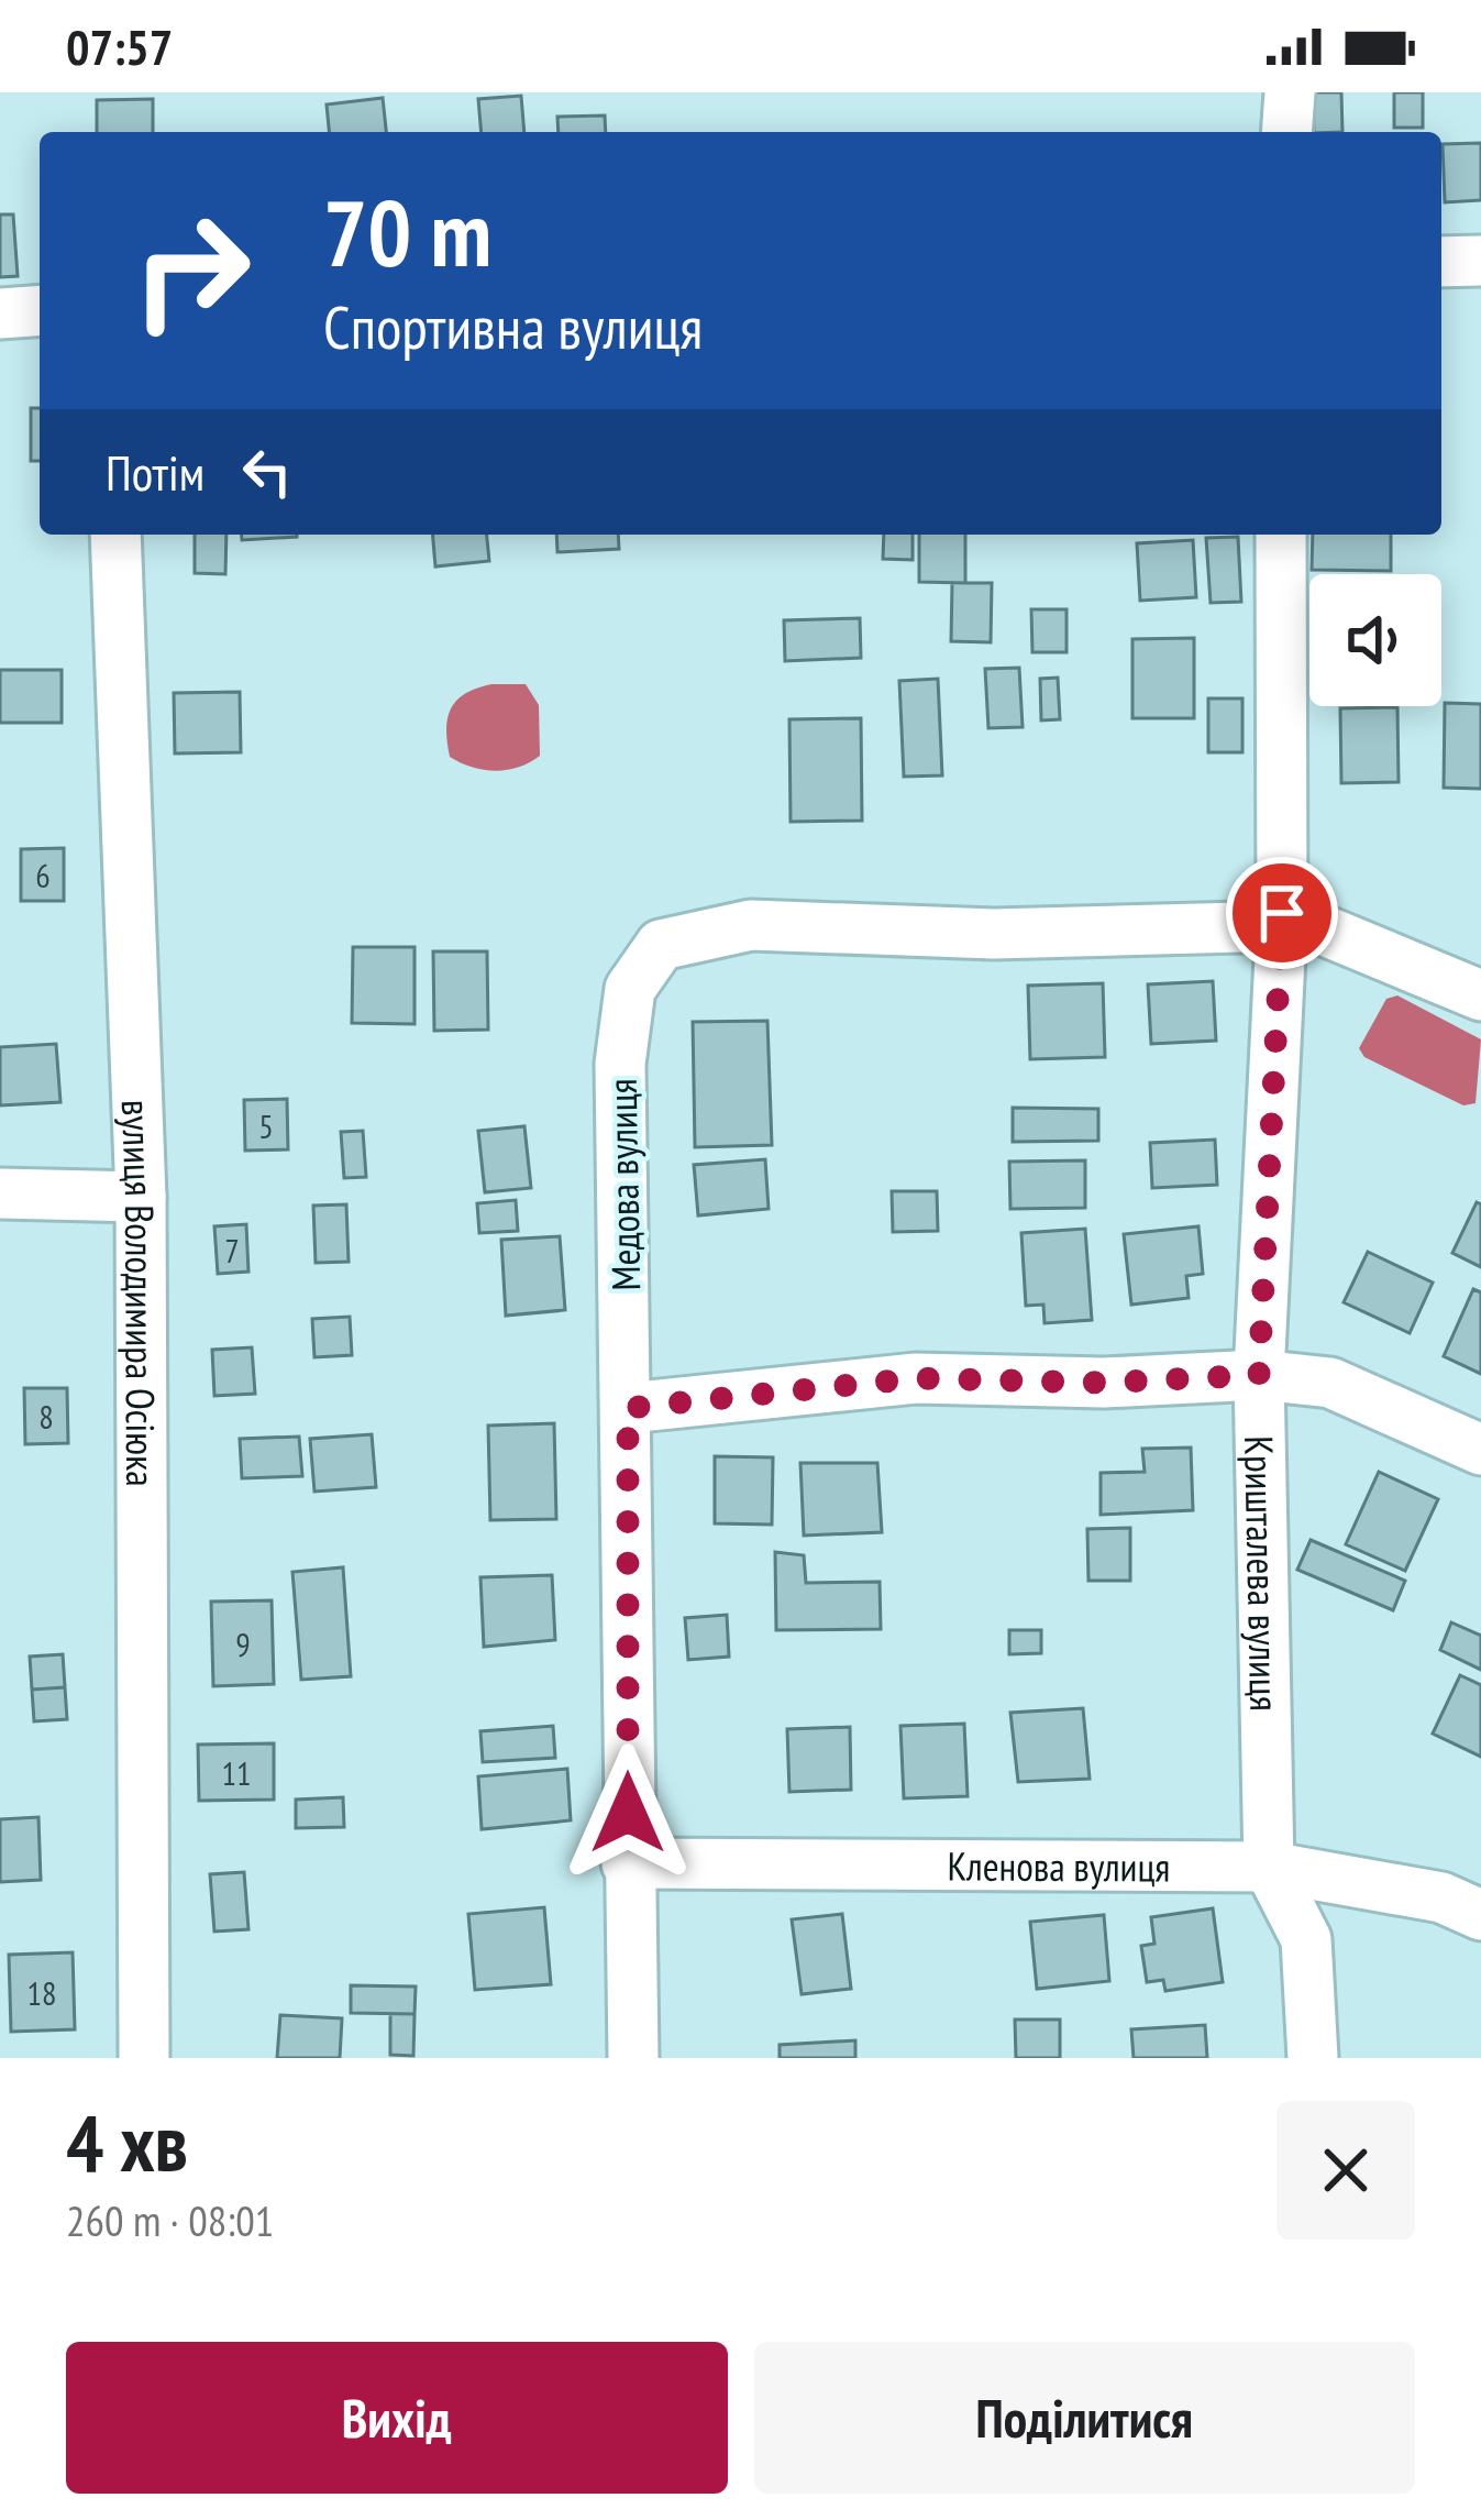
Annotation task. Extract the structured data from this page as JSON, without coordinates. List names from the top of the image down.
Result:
{
  "streets": {
    "street": [
      "Медова вулиця",
      "вулиця Володимира Осіюка",
      "Кришталева вулиця",
      "Кленова вулиця"
    ]
  },
  "crossings": [
    ["Медова вулиця", "Кришталева вулиця"],
    ["Медова вулиця", "Кленова вулиця"],
    ["Кришталева вулиця", "Кленова вулиця"]
  ],
  "house_numbers": [
    "6",
    "5",
    "7",
    "8",
    "9",
    "11",
    "18"
  ],
  "page": {
    "status": "07:57",
    "turn": ["70 m", "Спортивна вулиця"],
    "then": "Потім",
    "heading": ["4 хв", "260 m · 08:01"],
    "buttons": ["Вихід", "Поділитися"]
  }
}
